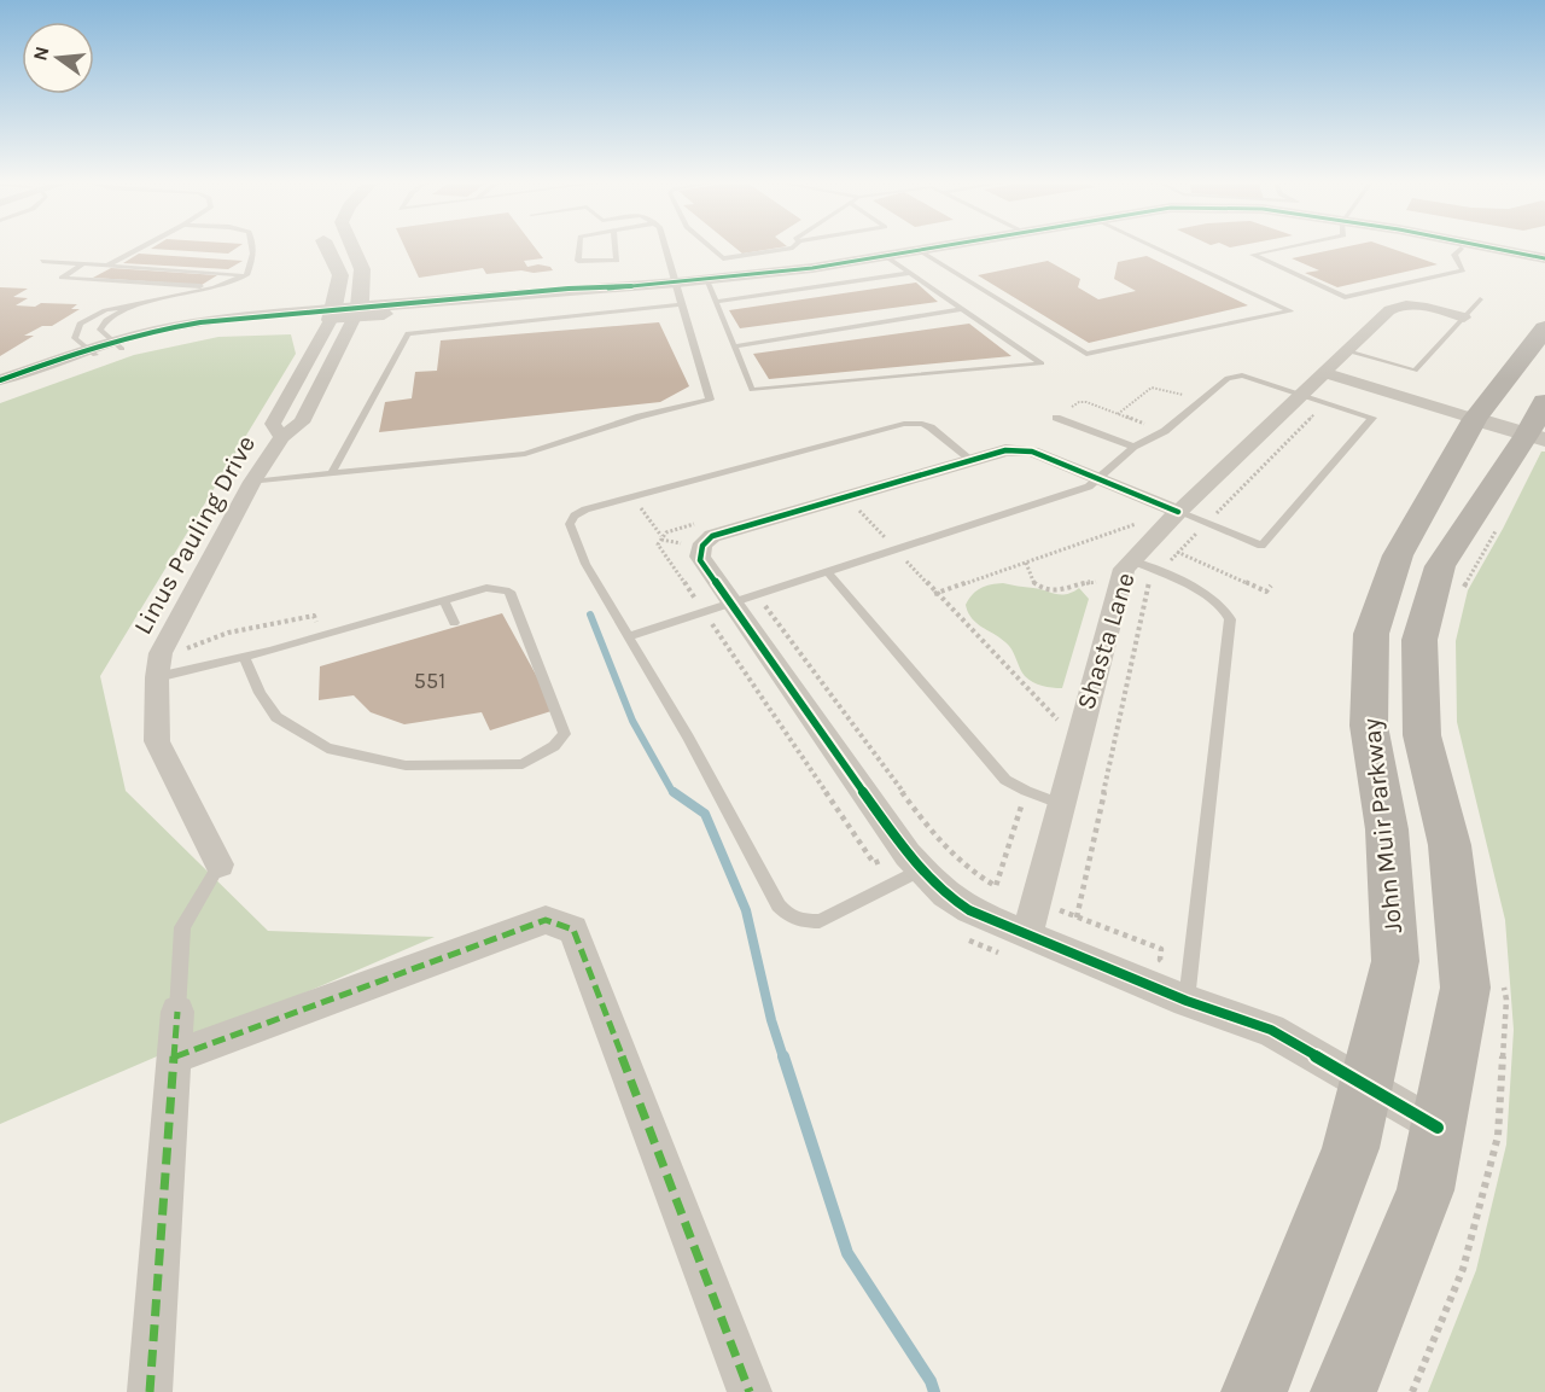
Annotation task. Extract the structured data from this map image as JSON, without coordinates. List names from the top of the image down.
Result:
{
  "streets": {
    "main road": ["John Muir Parkway"],
    "street": ["Linus Pauling Drive", "Shasta Lane"]
  },
  "house_numbers": ["551"],
  "north": "left"
}
